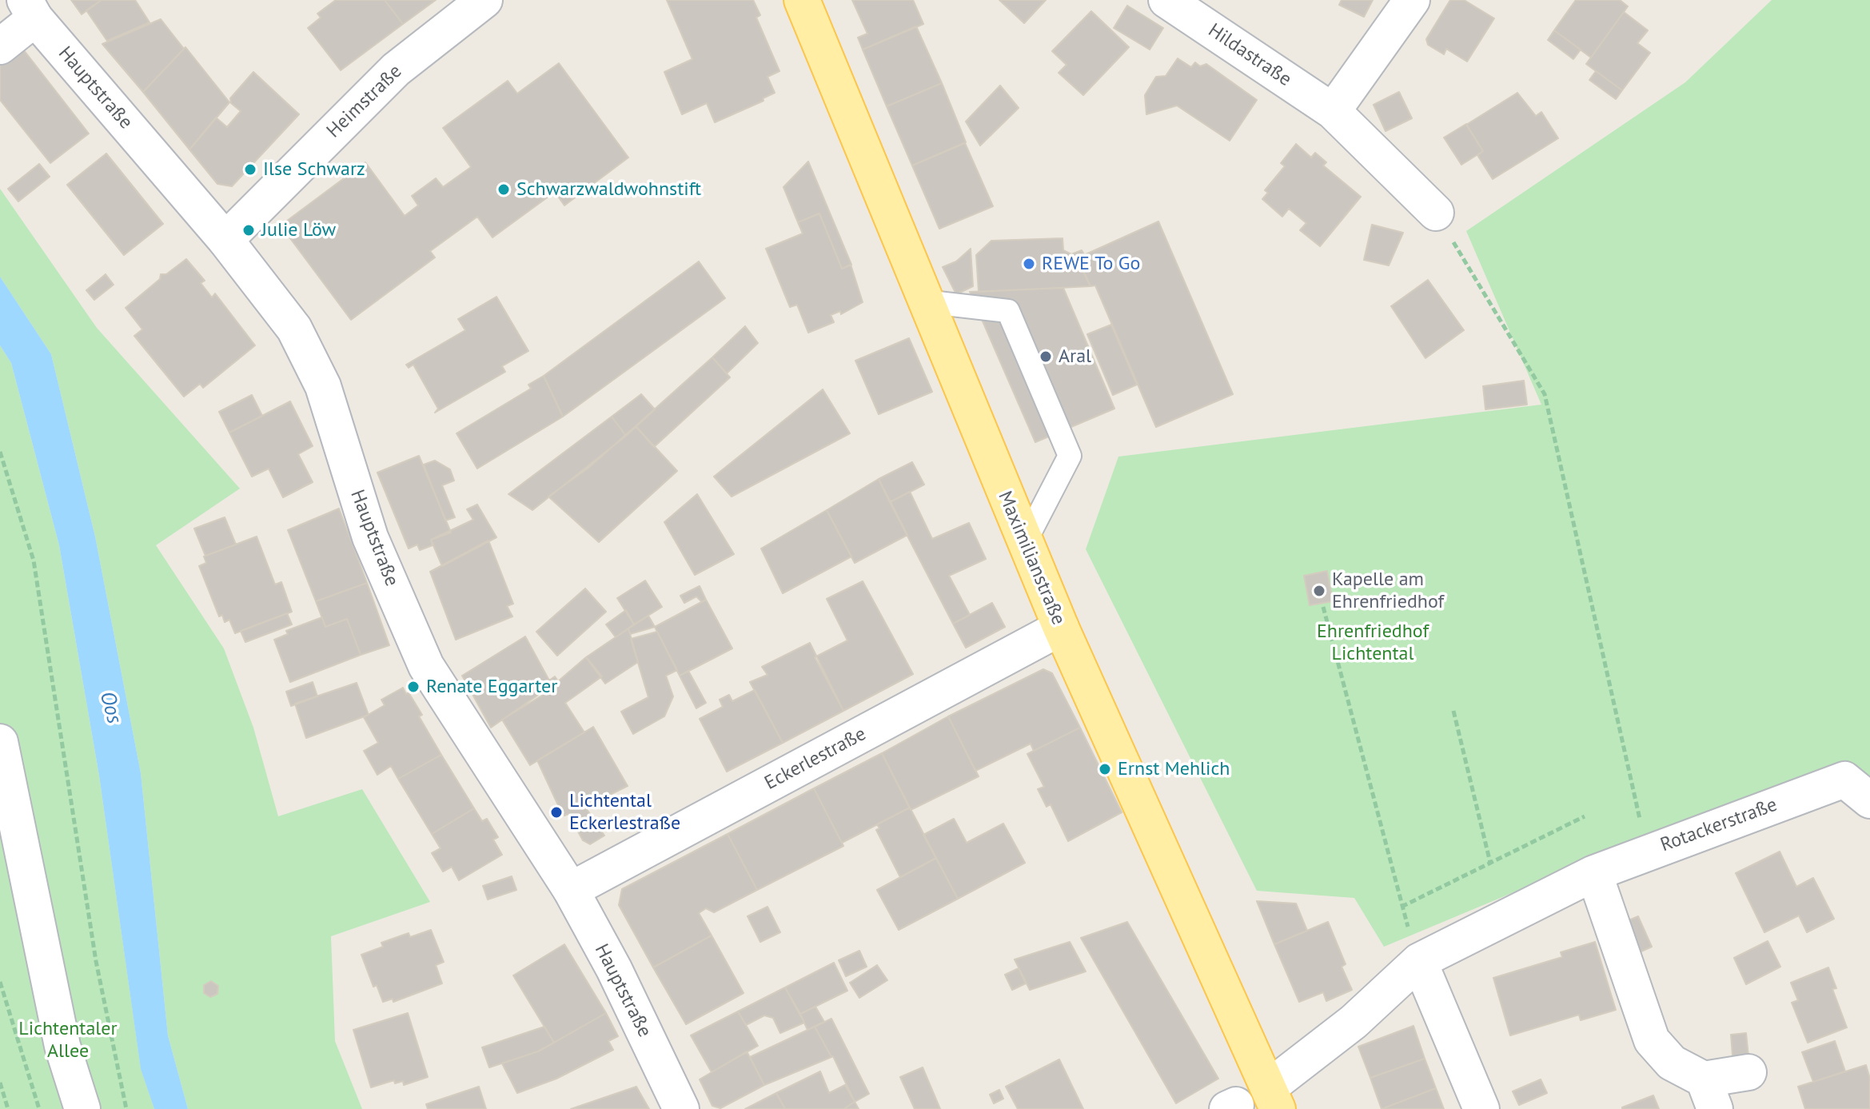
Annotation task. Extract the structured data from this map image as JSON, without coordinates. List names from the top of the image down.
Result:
{
  "streets": {
    "main road": ["Maximilianstraße"],
    "street": [
      "Hildastraße",
      "Hauptstraße",
      "Heimstraße",
      "Eckerlestraße",
      "Rotackerstraße"
    ]
  },
  "crossings": [
    ["Hauptstraße", "Heimstraße"],
    ["Hauptstraße", "Eckerlestraße"],
    ["Maximilianstraße", "Eckerlestraße"],
    ["Maximilianstraße", "Rotackerstraße"]
  ],
  "water": ["Oos"],
  "parks": ["Ehrenfriedhof Lichtental", "Lichtentaler Allee"],
  "places": [
    "Ilse Schwarz",
    "Schwarzwaldwohnstift",
    "Julie Löw",
    "REWE To Go",
    "Aral",
    "Kapelle am Ehrenfriedhof",
    "Renate Eggarter",
    "Ernst Mehlich",
    "Lichtental Eckerlestraße"
  ]
}
